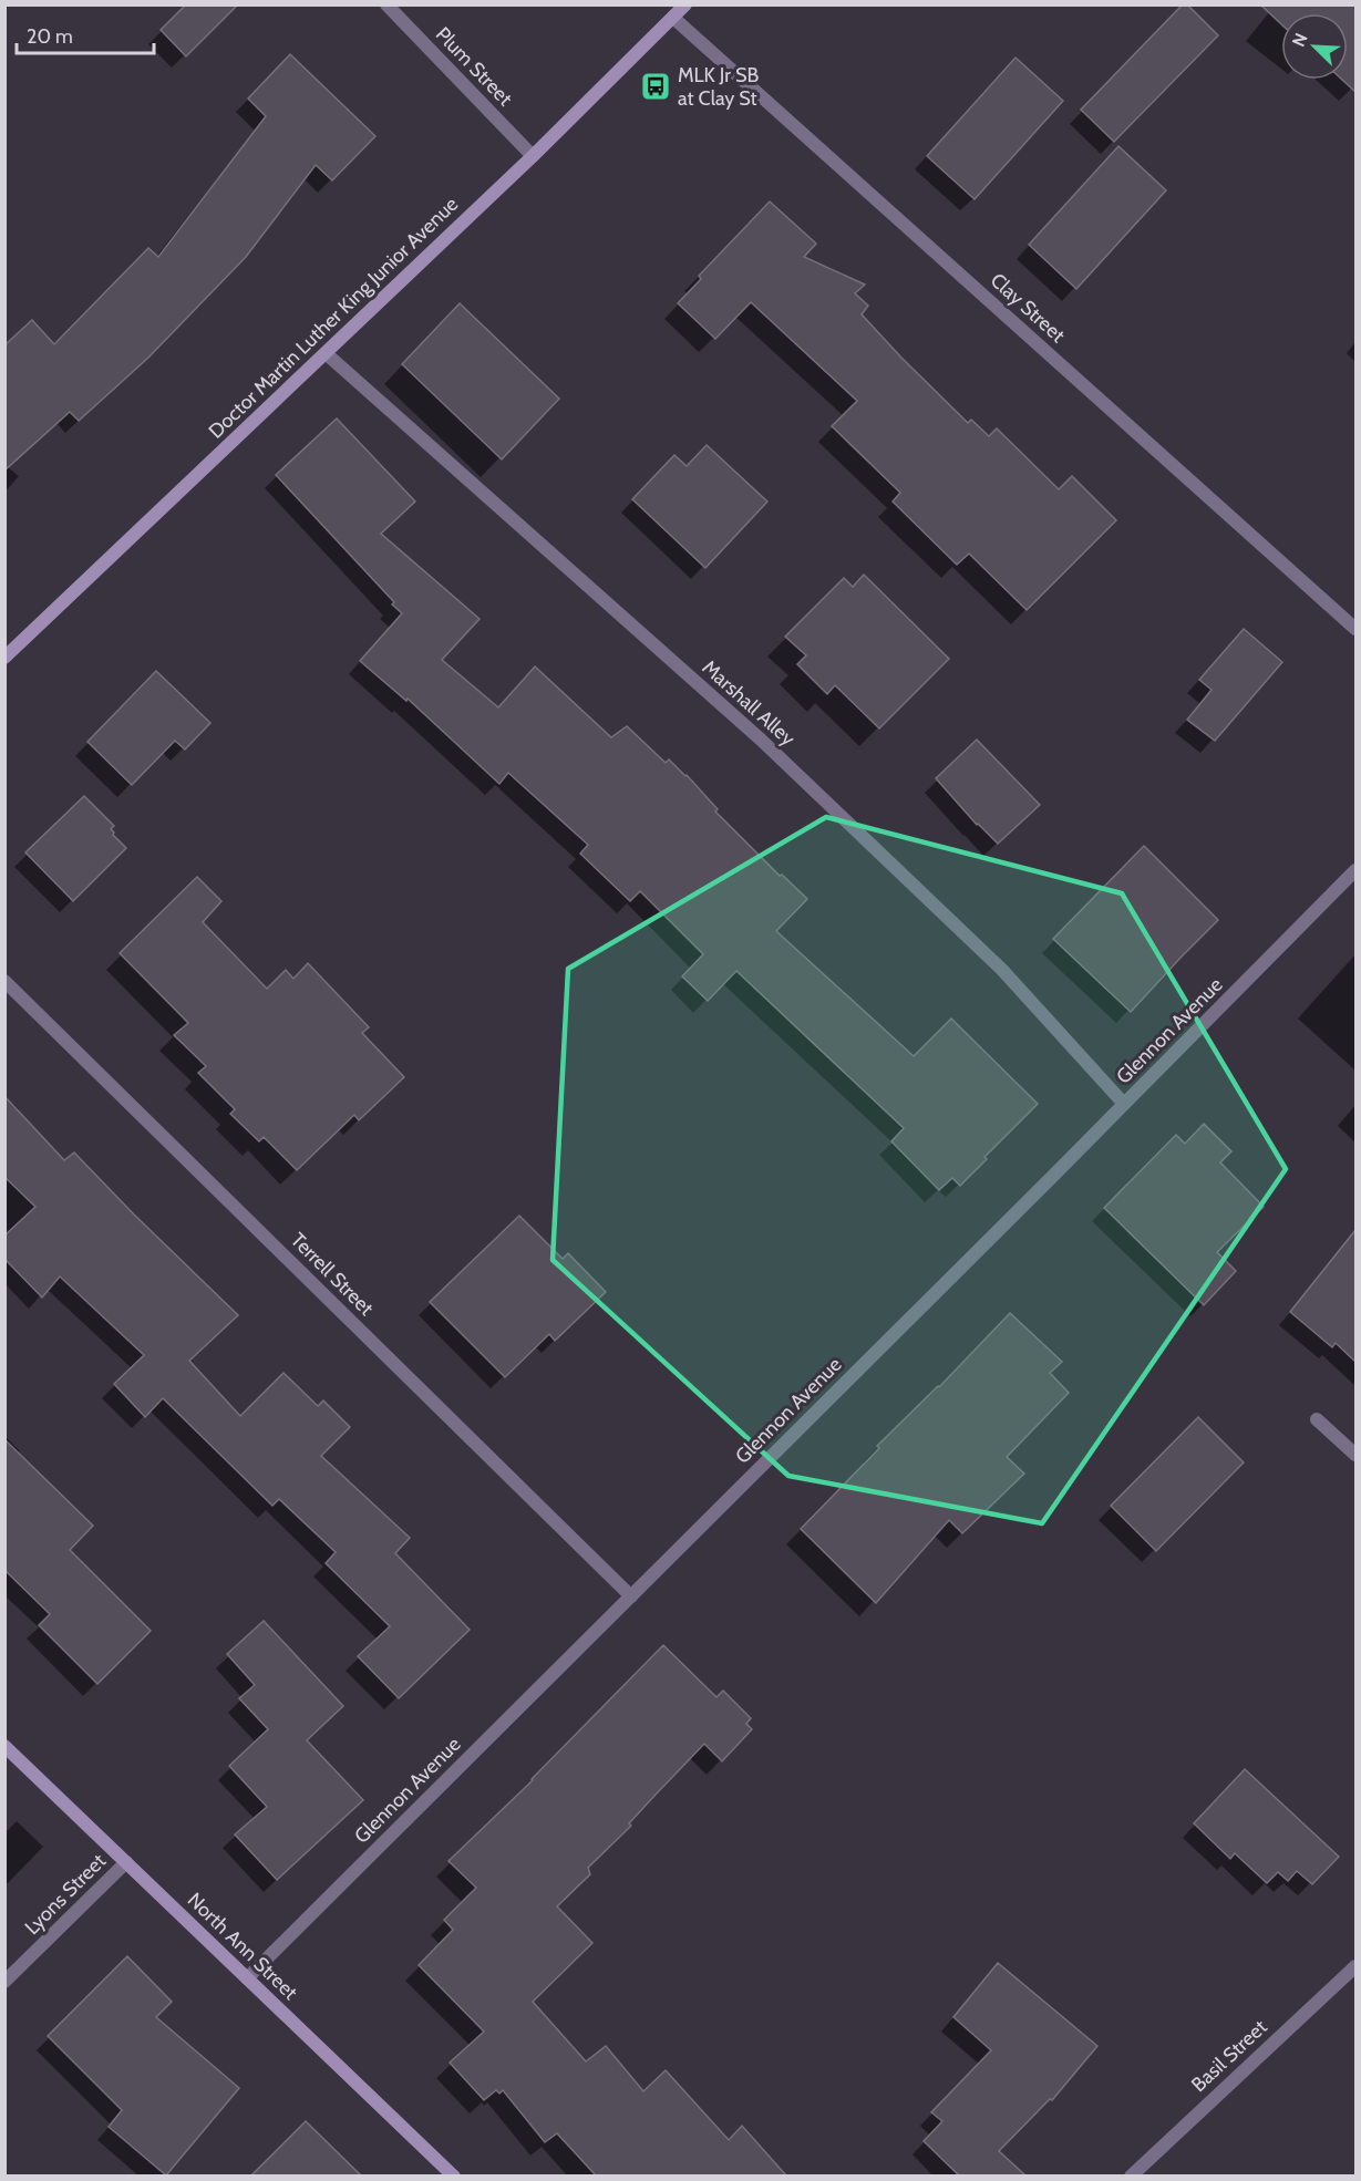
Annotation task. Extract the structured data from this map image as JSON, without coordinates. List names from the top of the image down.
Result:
{
  "streets": {
    "main road": ["Doctor Martin Luther King Junior Avenue", "North Ann Street"],
    "street": [
      "Plum Street",
      "Clay Street",
      "Marshall Alley",
      "Glennon Avenue",
      "Terrell Street",
      "Lyons Street",
      "Basil Street"
    ]
  },
  "crossings": [
    ["Plum Street", "Doctor Martin Luther King Junior Avenue"],
    ["Clay Street", "Doctor Martin Luther King Junior Avenue"],
    ["Doctor Martin Luther King Junior Avenue", "Marshall Alley"],
    ["Marshall Alley", "Glennon Avenue"],
    ["Glennon Avenue", "Terrell Street"],
    ["Glennon Avenue", "North Ann Street"],
    ["Lyons Street", "North Ann Street"]
  ],
  "places": {
    "bus stop": ["MLK Jr SB at Clay St"]
  },
  "scale_bar": "20 m",
  "north": "top left"
}
